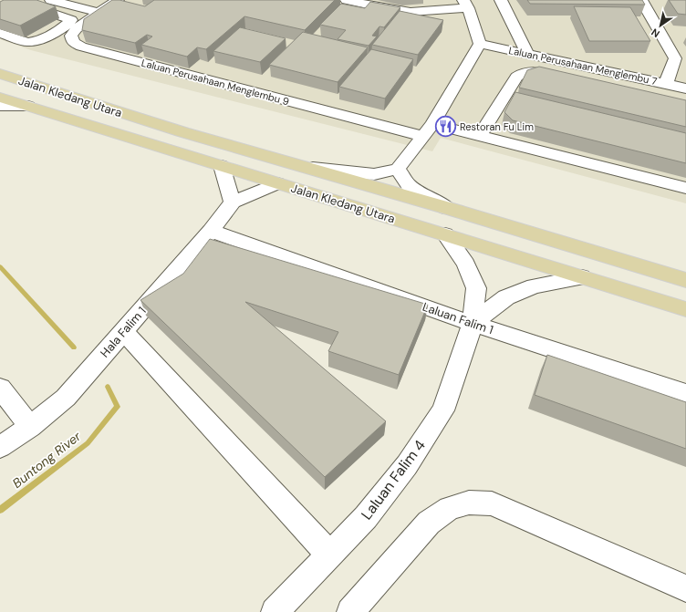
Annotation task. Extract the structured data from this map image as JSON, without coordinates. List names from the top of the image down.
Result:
{
  "streets": {
    "main road": ["Jalan Kledang Utara"],
    "street": [
      "Laluan Perusahaan Menglembu 7",
      "Laluan Perusahaan Menglembu 9",
      "Laluan Falim 1",
      "Hala Falim 1",
      "Laluan Falim 4"
    ]
  },
  "crossings": [
    ["Jalan Kledang Utara", "Hala Falim 1"],
    ["Jalan Kledang Utara", "Laluan Falim 4"],
    ["Laluan Falim 1", "Hala Falim 1"],
    ["Laluan Falim 1", "Laluan Falim 4"]
  ],
  "water": ["Buntong River"],
  "places": {
    "restaurant": ["Restoran Fu Lim"]
  },
  "north": "bottom left"
}
